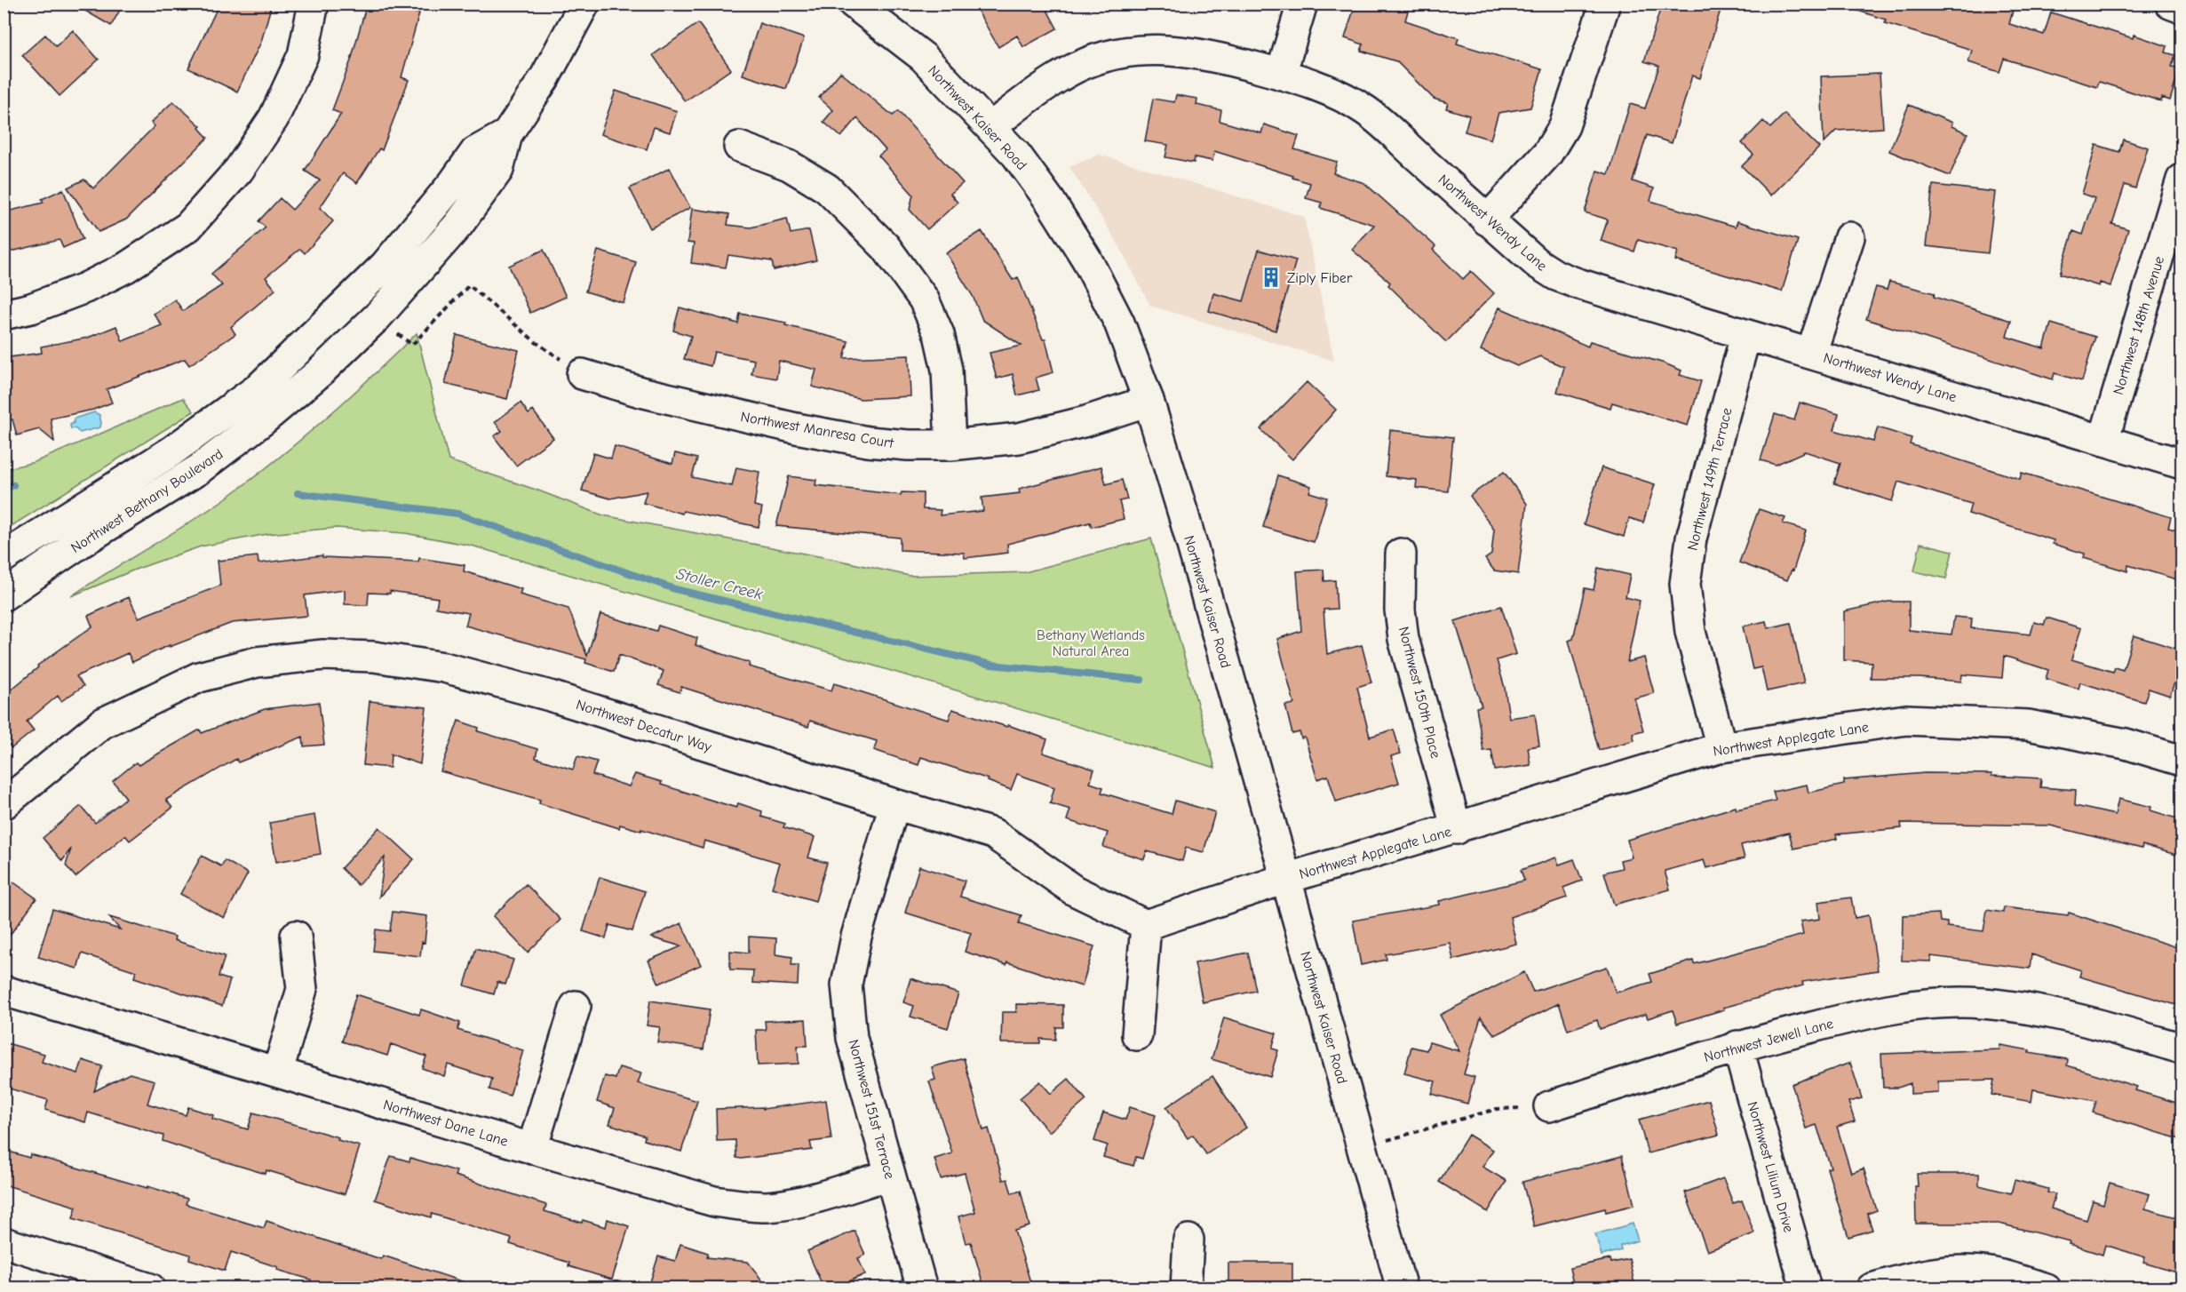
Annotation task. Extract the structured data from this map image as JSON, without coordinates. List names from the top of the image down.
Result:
{
  "streets": {
    "street": [
      "Northwest Kaiser Road",
      "Northwest Wendy Lane",
      "Northwest 148th Avenue",
      "Northwest Manresa Court",
      "Northwest 149th Terrace",
      "Northwest Bethany Boulevard",
      "Northwest 150th Place",
      "Northwest Decatur Way",
      "Northwest Applegate Lane",
      "Northwest Jewell Lane",
      "Northwest 151st Terrace",
      "Northwest Dane Lane",
      "Northwest Lilium Drive"
    ]
  },
  "crossings": [
    ["Northwest Kaiser Road", "Northwest Wendy Lane"],
    ["Northwest Kaiser Road", "Northwest Manresa Court"],
    ["Northwest Kaiser Road", "Northwest Applegate Lane"],
    ["Northwest Wendy Lane", "Northwest 148th Avenue"],
    ["Northwest Wendy Lane", "Northwest 149th Terrace"],
    ["Northwest 149th Terrace", "Northwest Applegate Lane"],
    ["Northwest 150th Place", "Northwest Applegate Lane"],
    ["Northwest Decatur Way", "Northwest 151st Terrace"],
    ["Northwest Jewell Lane", "Northwest Lilium Drive"],
    ["Northwest 151st Terrace", "Northwest Dane Lane"]
  ],
  "water": ["Stoller Creek"],
  "parks": ["Bethany Wetlands Natural Area"],
  "places": {
    "building": ["Ziply Fiber"]
  }
}
